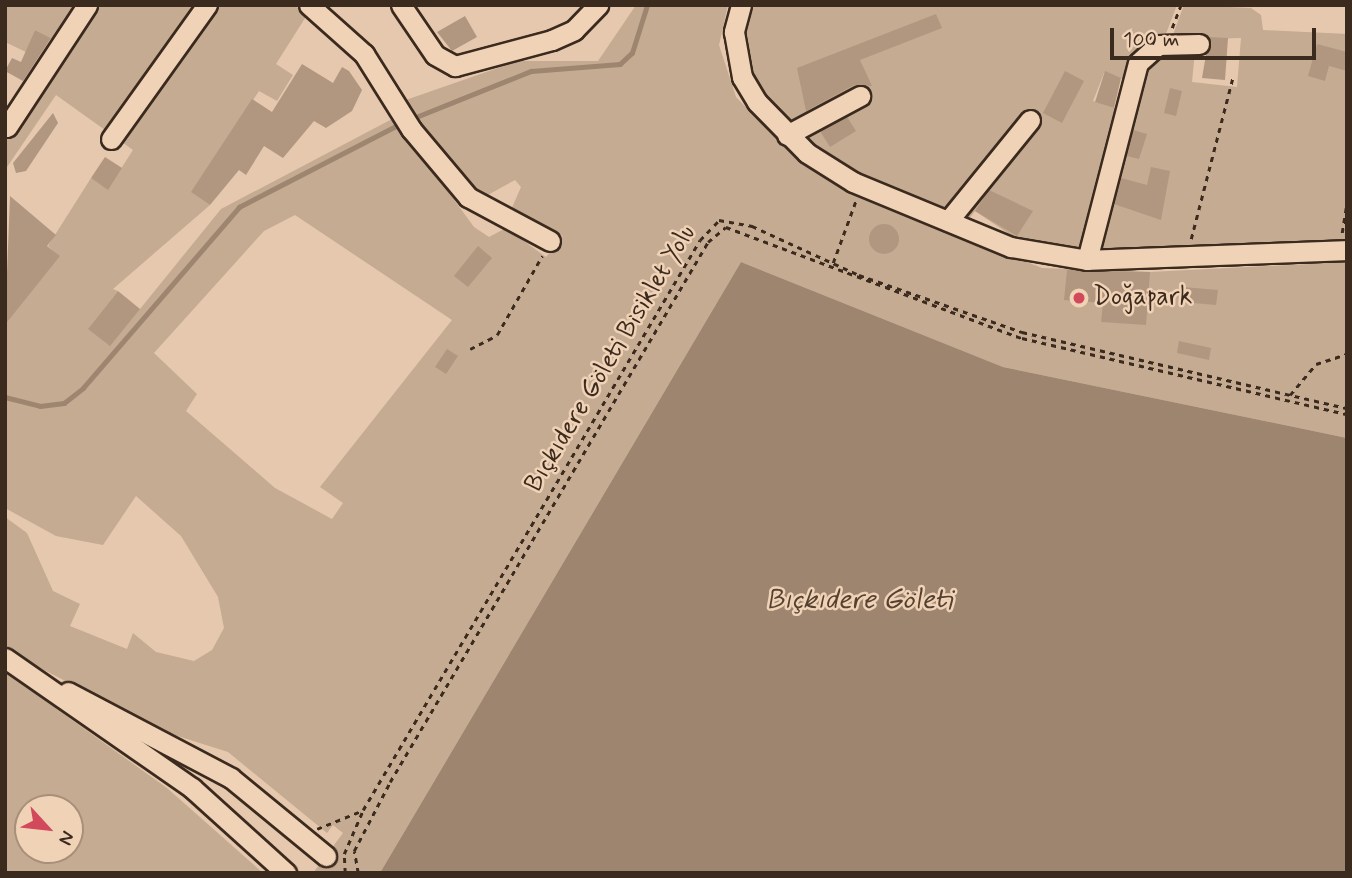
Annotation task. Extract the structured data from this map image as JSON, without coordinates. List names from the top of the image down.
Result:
{
  "streets": {
    "path": ["Bıçkıdere Göleti Bisiklet Yolu"]
  },
  "water": ["Bıçkıdere Göleti"],
  "places": ["Doğapark"],
  "scale_bar": "100 m",
  "north": "bottom right"
}
